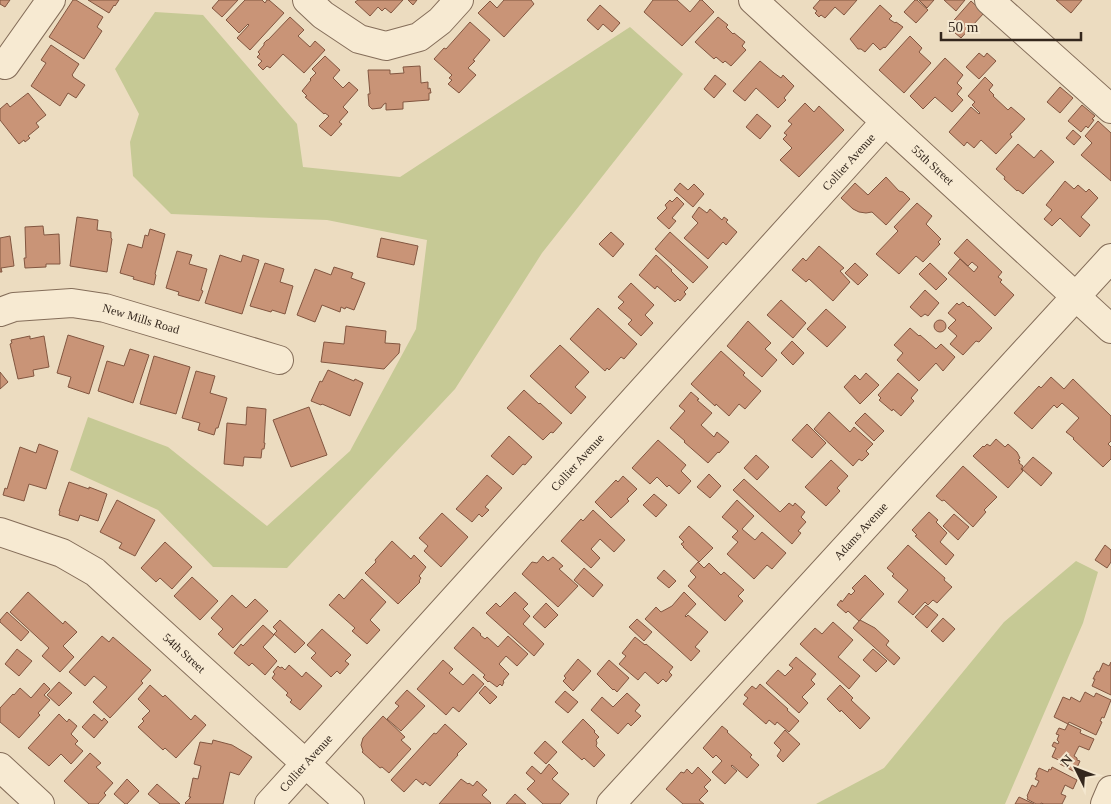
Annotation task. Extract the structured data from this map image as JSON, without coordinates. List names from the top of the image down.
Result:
{
  "streets": {
    "street": [
      "Collier Avenue",
      "55th Street",
      "New Mills Road",
      "Adams Avenue",
      "54th Street"
    ]
  },
  "crossings": [
    ["Collier Avenue", "55th Street"],
    ["Collier Avenue", "54th Street"],
    ["55th Street", "Adams Avenue"]
  ],
  "scale_bar": "50 m",
  "north": "top left"
}
